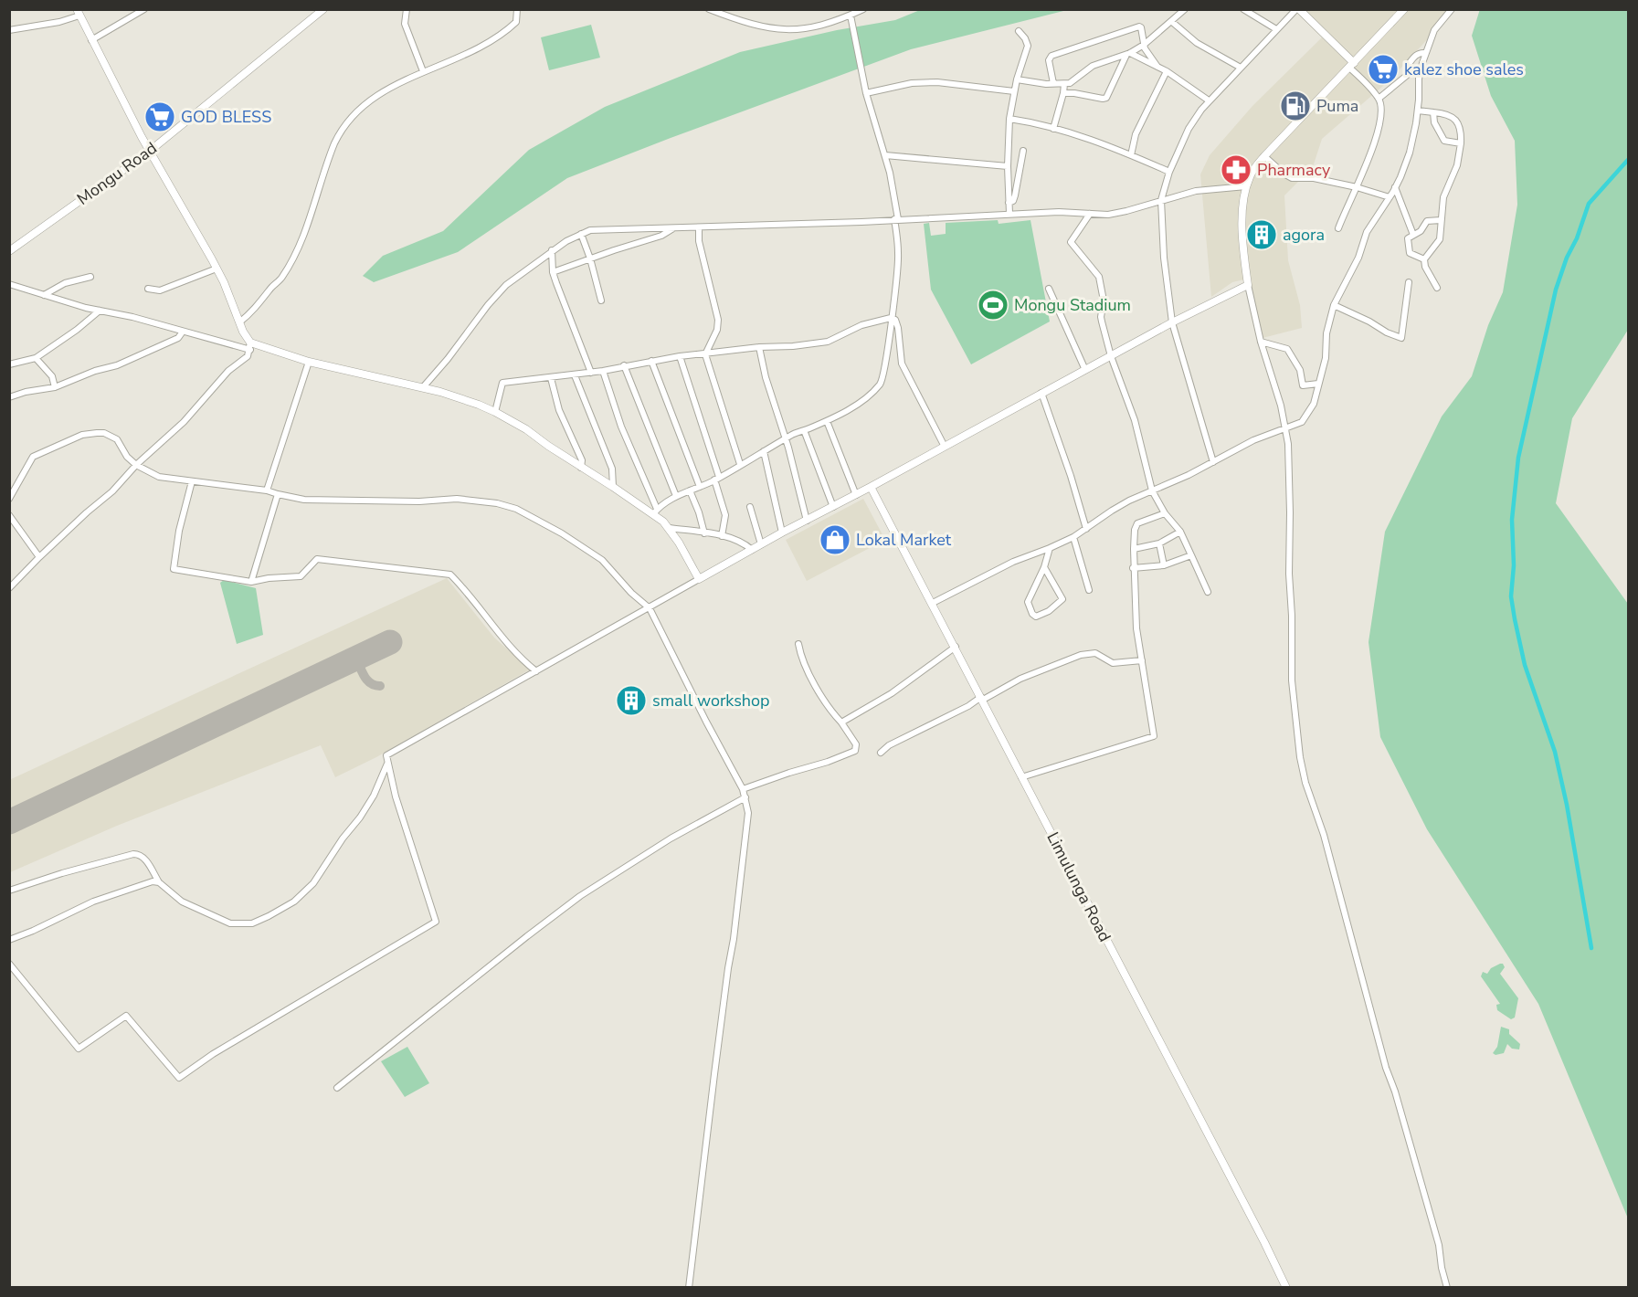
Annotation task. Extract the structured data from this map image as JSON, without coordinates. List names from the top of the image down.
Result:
{
  "streets": {
    "main road": ["Mongu Road", "Limulunga Road"]
  },
  "places": {
    "supermarket": ["kalez shoe sales", "GOD BLESS"],
    "fuel station": ["Puma"],
    "pharmacy": ["Pharmacy"],
    "building": ["agora", "small workshop"],
    "sports": ["Mongu Stadium"],
    "shop": ["Lokal Market"]
  }
}
